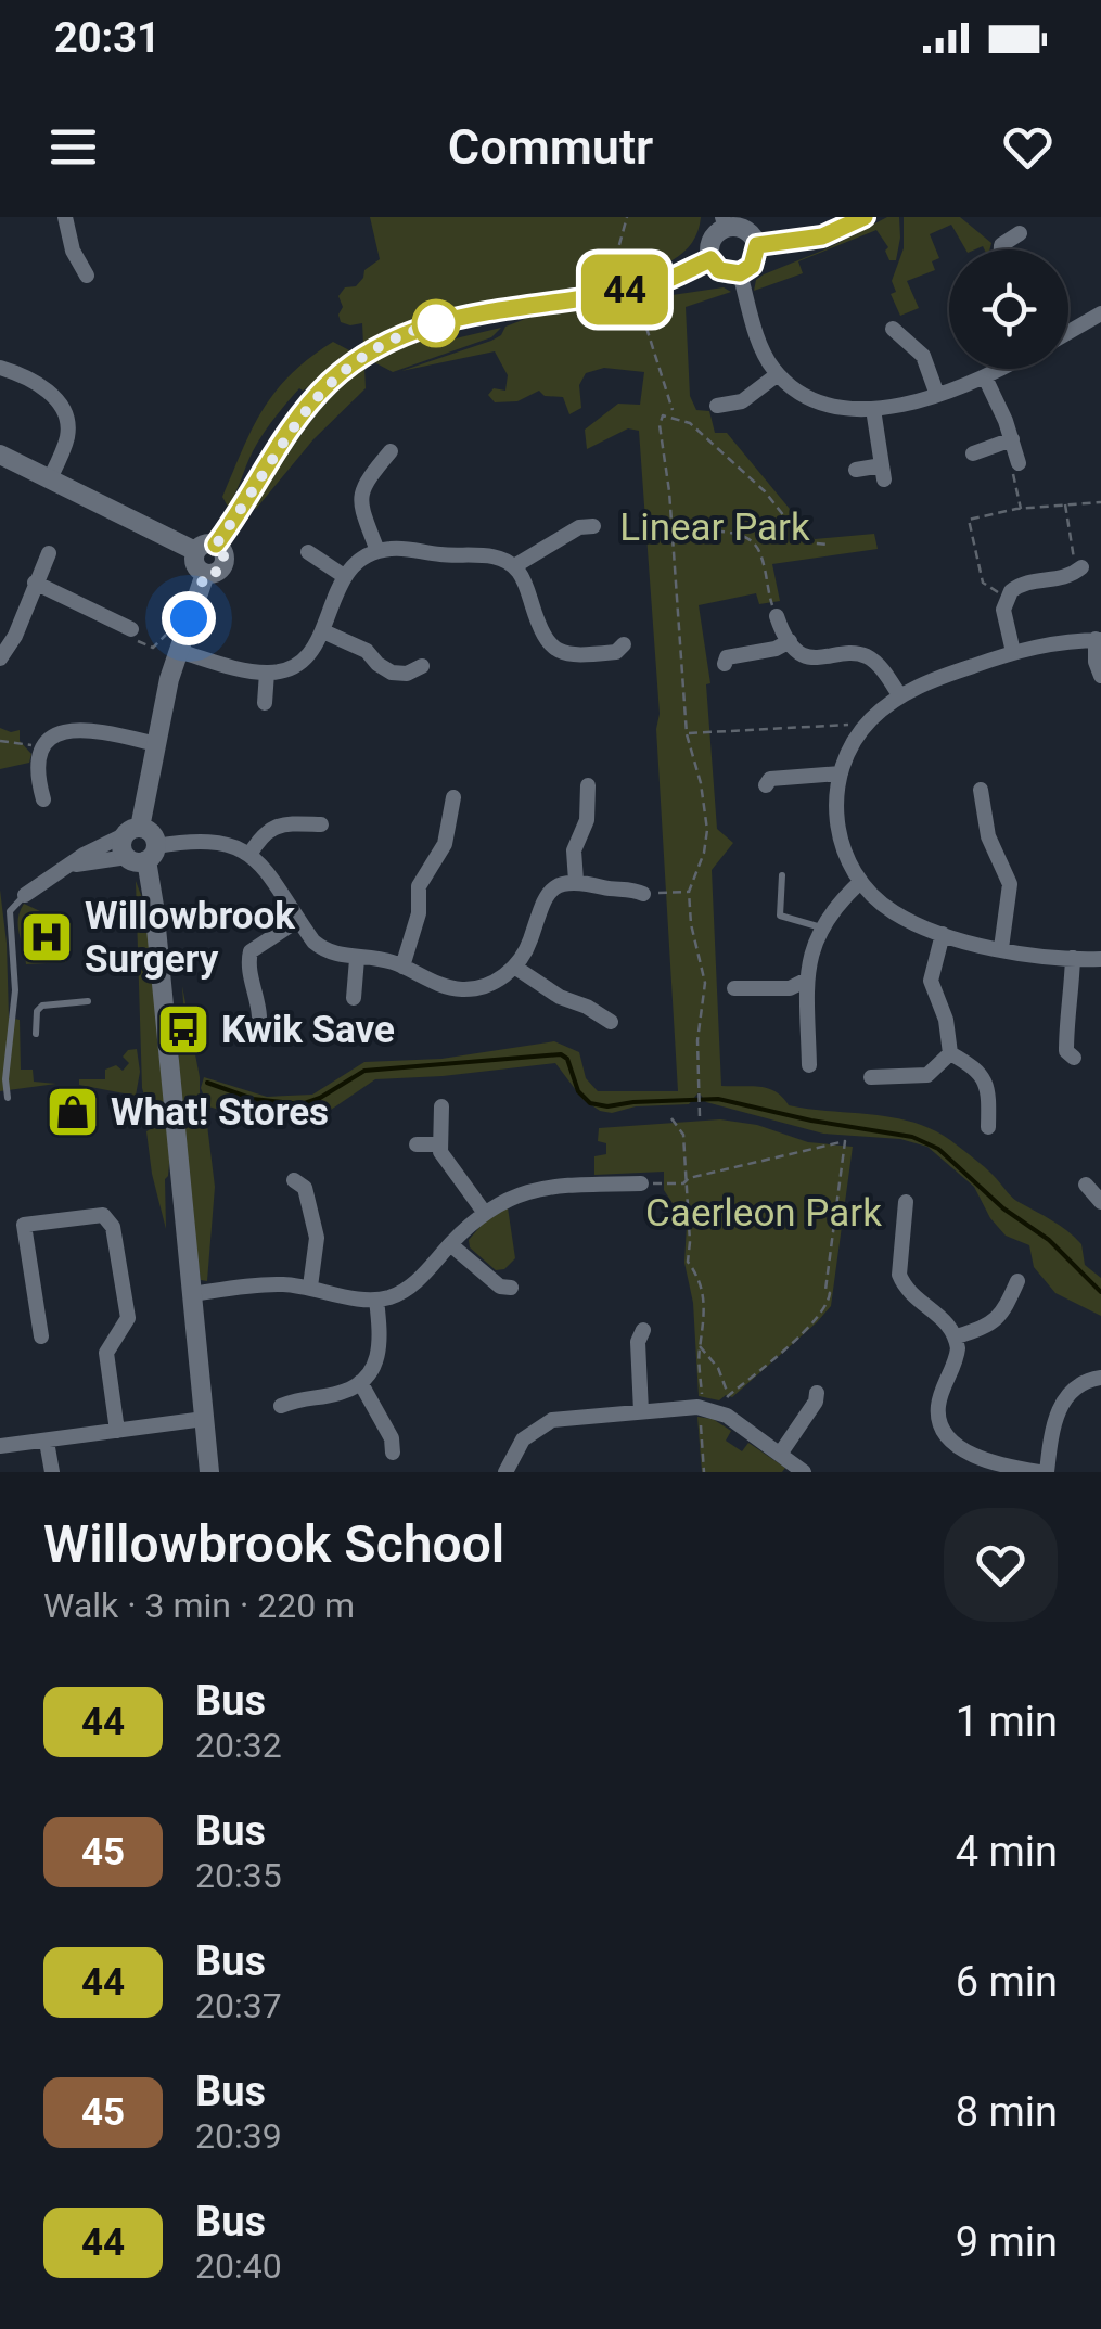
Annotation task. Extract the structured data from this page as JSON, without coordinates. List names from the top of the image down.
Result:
{
  "parks": ["Linear Park", "Caerleon Park"],
  "places": {
    "hospital": ["Willowbrook Surgery"],
    "bus stop": ["Kwik Save"],
    "shop": ["What! Stores"]
  },
  "lines": ["bus line 44"],
  "page": {
    "status": "20:31",
    "header": "Commutr",
    "on_map": "44",
    "heading": ["Willowbrook School", "Walk · 3 min · 220 m"],
    "list": [
      {
        "mark": "44",
        "name": "Bus",
        "note": "20:32",
        "value": "1 min"
      },
      {
        "mark": "45",
        "name": "Bus",
        "note": "20:35",
        "value": "4 min"
      },
      {
        "mark": "44",
        "name": "Bus",
        "note": "20:37",
        "value": "6 min"
      },
      {
        "mark": "45",
        "name": "Bus",
        "note": "20:39",
        "value": "8 min"
      },
      {
        "mark": "44",
        "name": "Bus",
        "note": "20:40",
        "value": "9 min"
      }
    ]
  }
}
